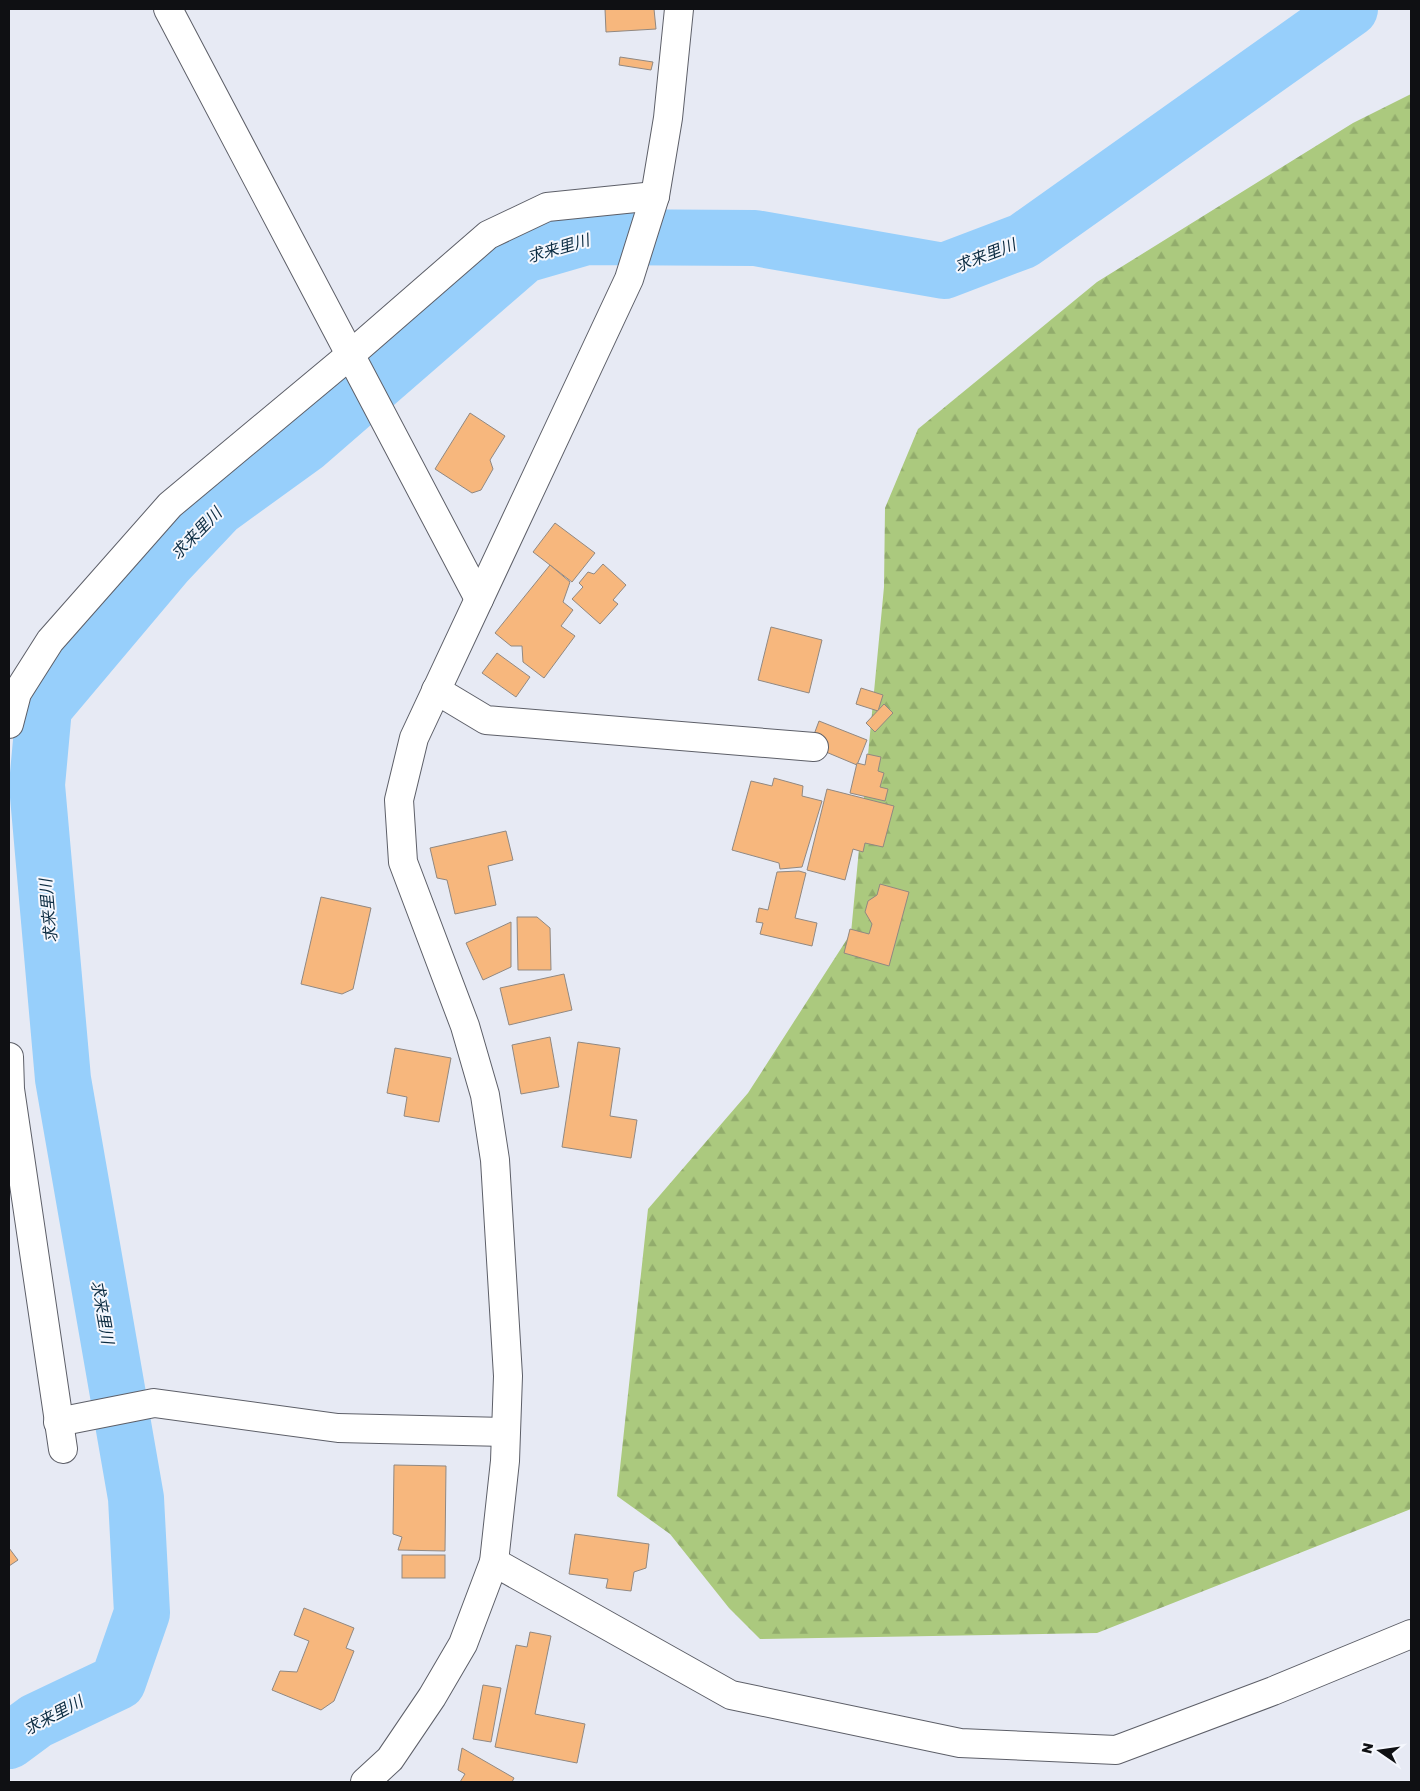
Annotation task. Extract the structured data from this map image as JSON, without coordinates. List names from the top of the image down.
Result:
{
  "water": ["求来里川"],
  "north": "left"
}
